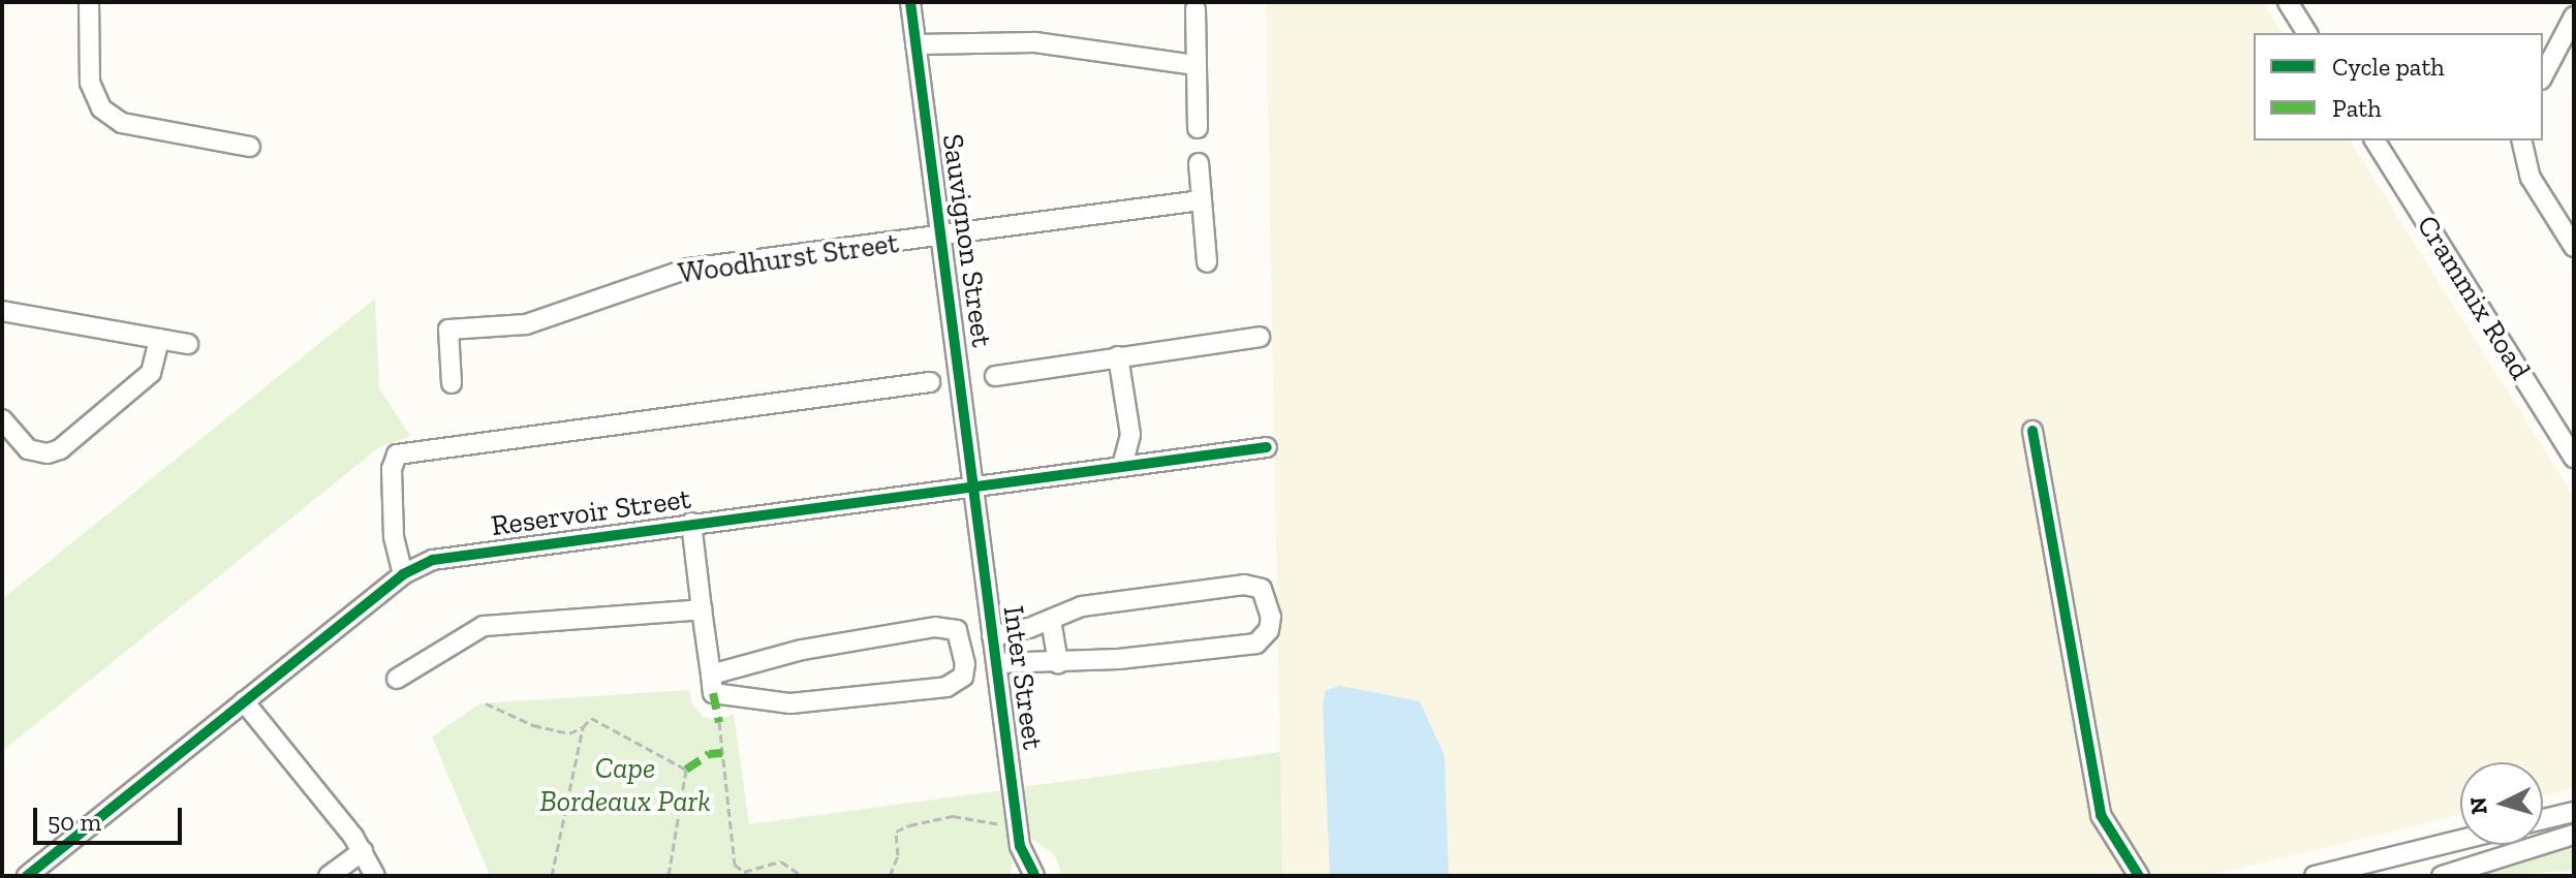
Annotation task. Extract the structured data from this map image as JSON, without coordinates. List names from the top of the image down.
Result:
{
  "streets": {
    "street": [
      "Sauvignon Street",
      "Woodhurst Street",
      "Crammix Road",
      "Reservoir Street",
      "Inter Street"
    ]
  },
  "crossings": [
    ["Sauvignon Street", "Woodhurst Street"],
    ["Sauvignon Street", "Reservoir Street"],
    ["Sauvignon Street", "Inter Street"],
    ["Reservoir Street", "Inter Street"]
  ],
  "parks": ["Cape Bordeaux Park"],
  "legend": ["Cycle path", "Path"],
  "scale_bar": "50 m",
  "north": "left"
}
